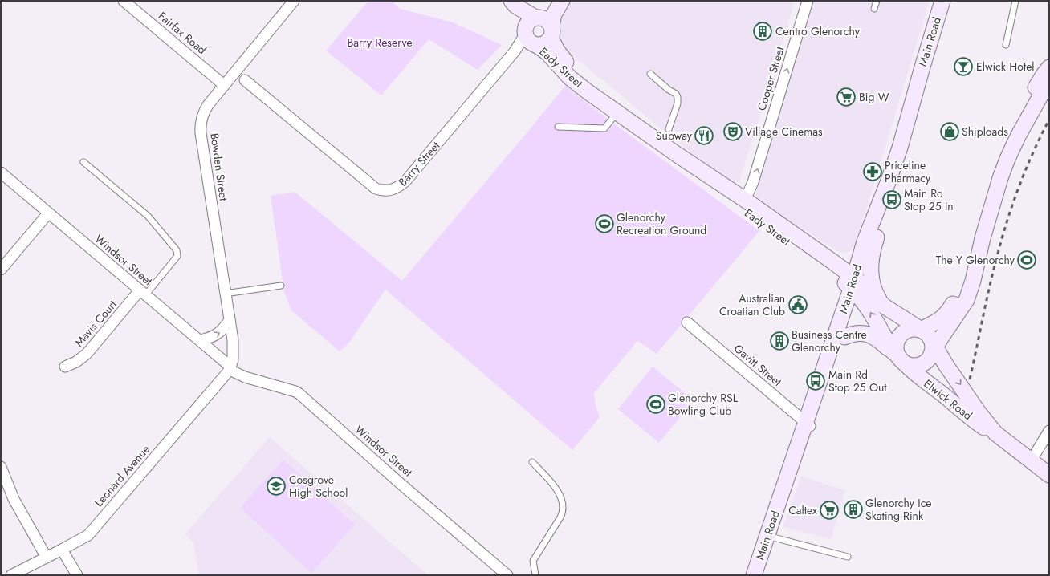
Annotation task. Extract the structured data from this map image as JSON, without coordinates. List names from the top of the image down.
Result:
{
  "streets": {
    "main road": [
      "Main Road",
      "Eady Street",
      "Barry Street",
      "Elwick Road"
    ],
    "street": [
      "Fairfax Road",
      "Cooper Street",
      "Bowden Street",
      "Windsor Street",
      "Mavis Court",
      "Gavitt Street",
      "Leonard Avenue"
    ]
  },
  "crossings": [
    ["Fairfax Road", "Bowden Street"],
    ["Main Road", "Eady Street"],
    ["Main Road", "Gavitt Street"],
    ["Main Road", "Elwick Road"],
    ["Eady Street", "Cooper Street"],
    ["Eady Street", "Barry Street"],
    ["Eady Street", "Elwick Road"],
    ["Bowden Street", "Windsor Street"],
    ["Bowden Street", "Leonard Avenue"],
    ["Windsor Street", "Mavis Court"],
    ["Windsor Street", "Leonard Avenue"]
  ],
  "one_way": ["Cooper Street"],
  "parks": ["Barry Reserve"],
  "places": {
    "building": ["Centro Glenorchy", "Business Centre Glenorchy", "Glenorchy Ice Skating Rink"],
    "bar": ["Elwick Hotel"],
    "supermarket": ["Big W", "Caltex"],
    "theatre": ["Village Cinemas"],
    "shop": ["Shiploads"],
    "restaurant": ["Subway"],
    "pharmacy": ["Priceline Pharmacy"],
    "bus stop": ["Main Rd Stop 25 In", "Main Rd Stop 25 Out"],
    "sports": ["Glenorchy Recreation Ground", "The Y Glenorchy", "Glenorchy RSL Bowling Club"],
    "public building": ["Australian Croatian Club"],
    "school or university": ["Cosgrove High School"]
  }
}
